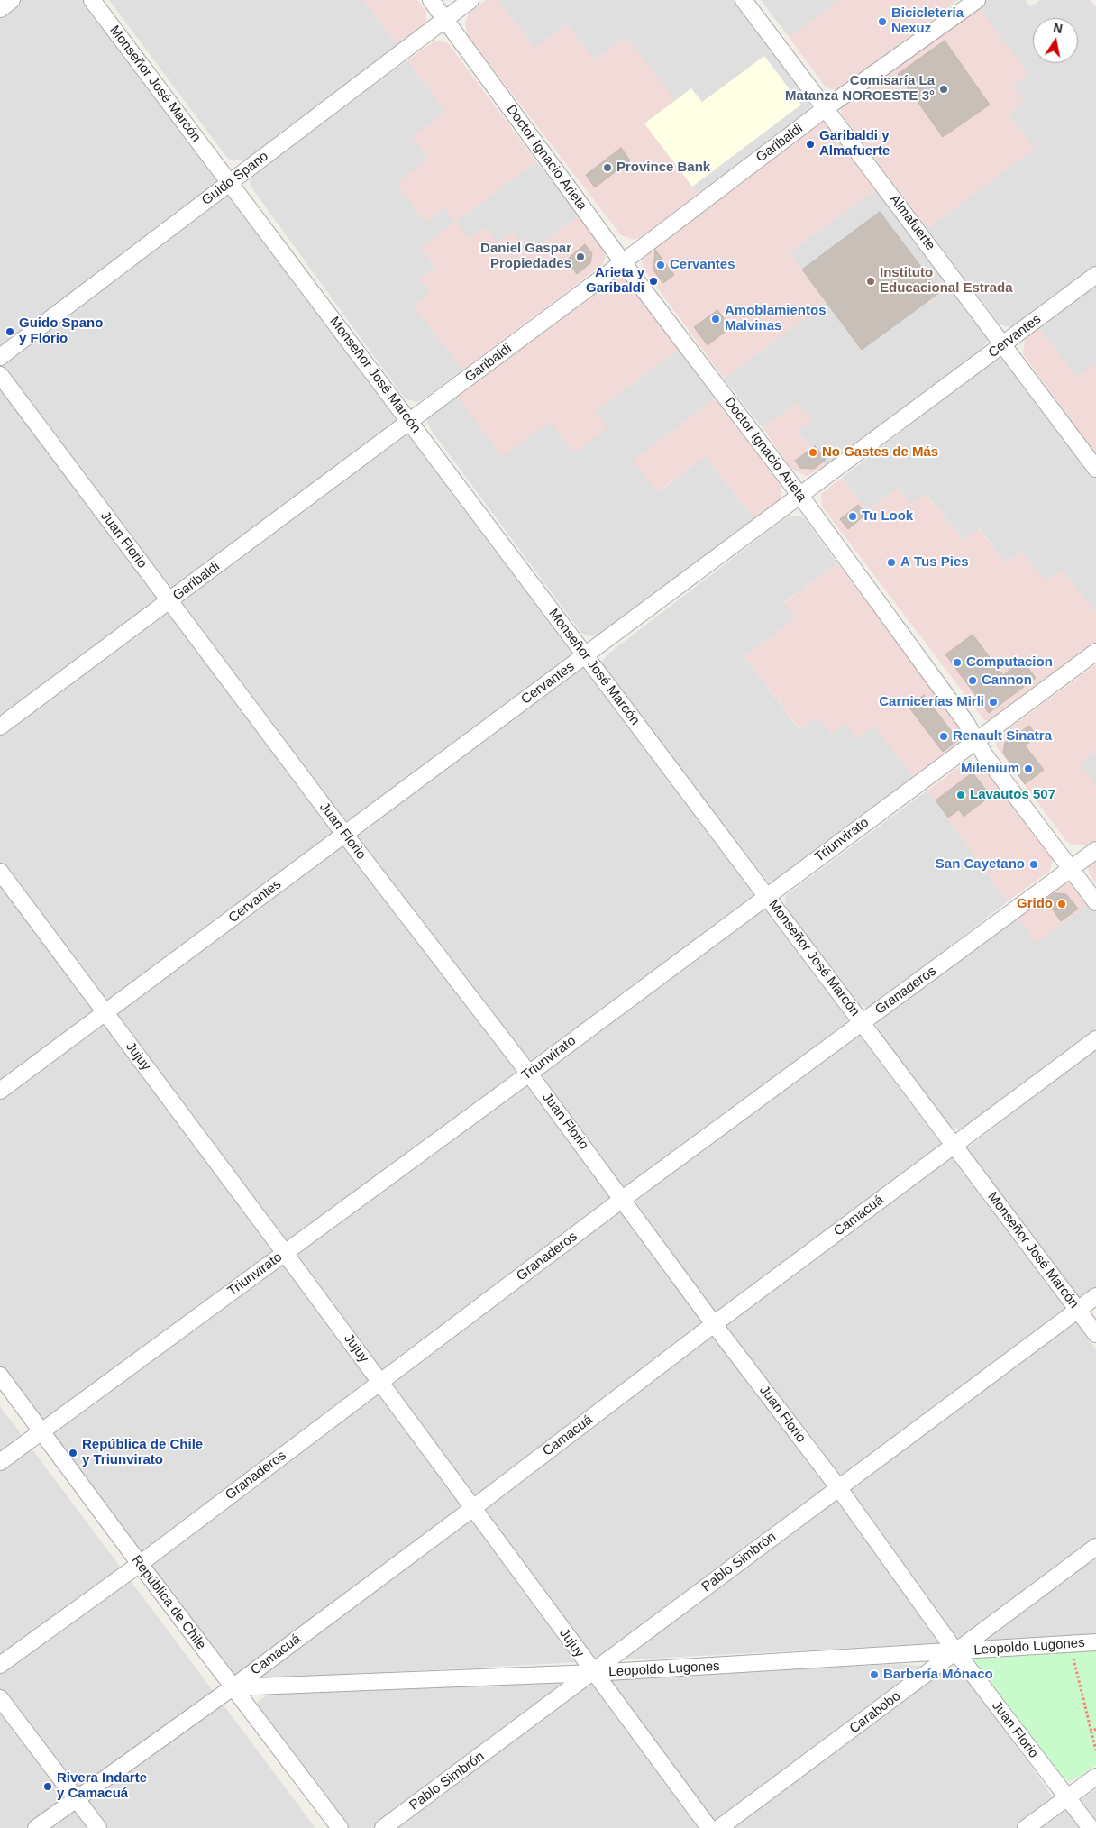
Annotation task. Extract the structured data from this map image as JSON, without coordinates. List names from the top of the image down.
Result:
{
  "streets": {
    "street": [
      "Monseñor José Marcón",
      "Garibaldi",
      "Doctor Ignacio Arieta",
      "Guido Spano",
      "Almafuerte",
      "Cervantes",
      "Juan Florio",
      "Triunvirato",
      "Granaderos",
      "Jujuy",
      "Camacuá",
      "Pablo Simbrón",
      "República de Chile",
      "Leopoldo Lugones",
      "Carabobo"
    ]
  },
  "crossings": [
    ["Monseñor José Marcón", "Garibaldi"],
    ["Monseñor José Marcón", "Guido Spano"],
    ["Monseñor José Marcón", "Cervantes"],
    ["Monseñor José Marcón", "Triunvirato"],
    ["Monseñor José Marcón", "Granaderos"],
    ["Monseñor José Marcón", "Camacuá"],
    ["Monseñor José Marcón", "Pablo Simbrón"],
    ["Garibaldi", "Doctor Ignacio Arieta"],
    ["Garibaldi", "Almafuerte"],
    ["Garibaldi", "Juan Florio"],
    ["Doctor Ignacio Arieta", "Guido Spano"],
    ["Doctor Ignacio Arieta", "Cervantes"],
    ["Doctor Ignacio Arieta", "Triunvirato"],
    ["Doctor Ignacio Arieta", "Granaderos"],
    ["Almafuerte", "Cervantes"],
    ["Cervantes", "Juan Florio"],
    ["Cervantes", "Jujuy"],
    ["Juan Florio", "Triunvirato"],
    ["Juan Florio", "Granaderos"],
    ["Juan Florio", "Camacuá"],
    ["Juan Florio", "Pablo Simbrón"],
    ["Juan Florio", "Leopoldo Lugones"],
    ["Juan Florio", "Carabobo"],
    ["Triunvirato", "Jujuy"],
    ["Triunvirato", "República de Chile"],
    ["Granaderos", "Jujuy"],
    ["Granaderos", "República de Chile"],
    ["Jujuy", "Camacuá"],
    ["Jujuy", "Pablo Simbrón"],
    ["Jujuy", "Leopoldo Lugones"],
    ["Camacuá", "República de Chile"],
    ["Camacuá", "Leopoldo Lugones"],
    ["Pablo Simbrón", "Leopoldo Lugones"],
    ["República de Chile", "Leopoldo Lugones"],
    ["Leopoldo Lugones", "Carabobo"]
  ],
  "places": [
    "Bicicleteria Nexuz",
    "Comisaría La Matanza NOROESTE 3°",
    "Garibaldi y Almafuerte",
    "Province Bank",
    "Daniel Gaspar Propiedades",
    "Cervantes",
    "Arieta y Garibaldi",
    "Instituto Educacional Estrada",
    "Amoblamientos Malvinas",
    "Guido Spano y Florio",
    "No Gastes de Más",
    "Tu Look",
    "A Tus Pies",
    "Computacion",
    "Cannon",
    "Carnicerías Mirli",
    "Renault Sinatra",
    "Milenium",
    "Lavautos 507",
    "San Cayetano",
    "Grido",
    "República de Chile y Triunvirato",
    "Barbería Mónaco",
    "Rivera Indarte y Camacuá"
  ],
  "north": "top"
}
